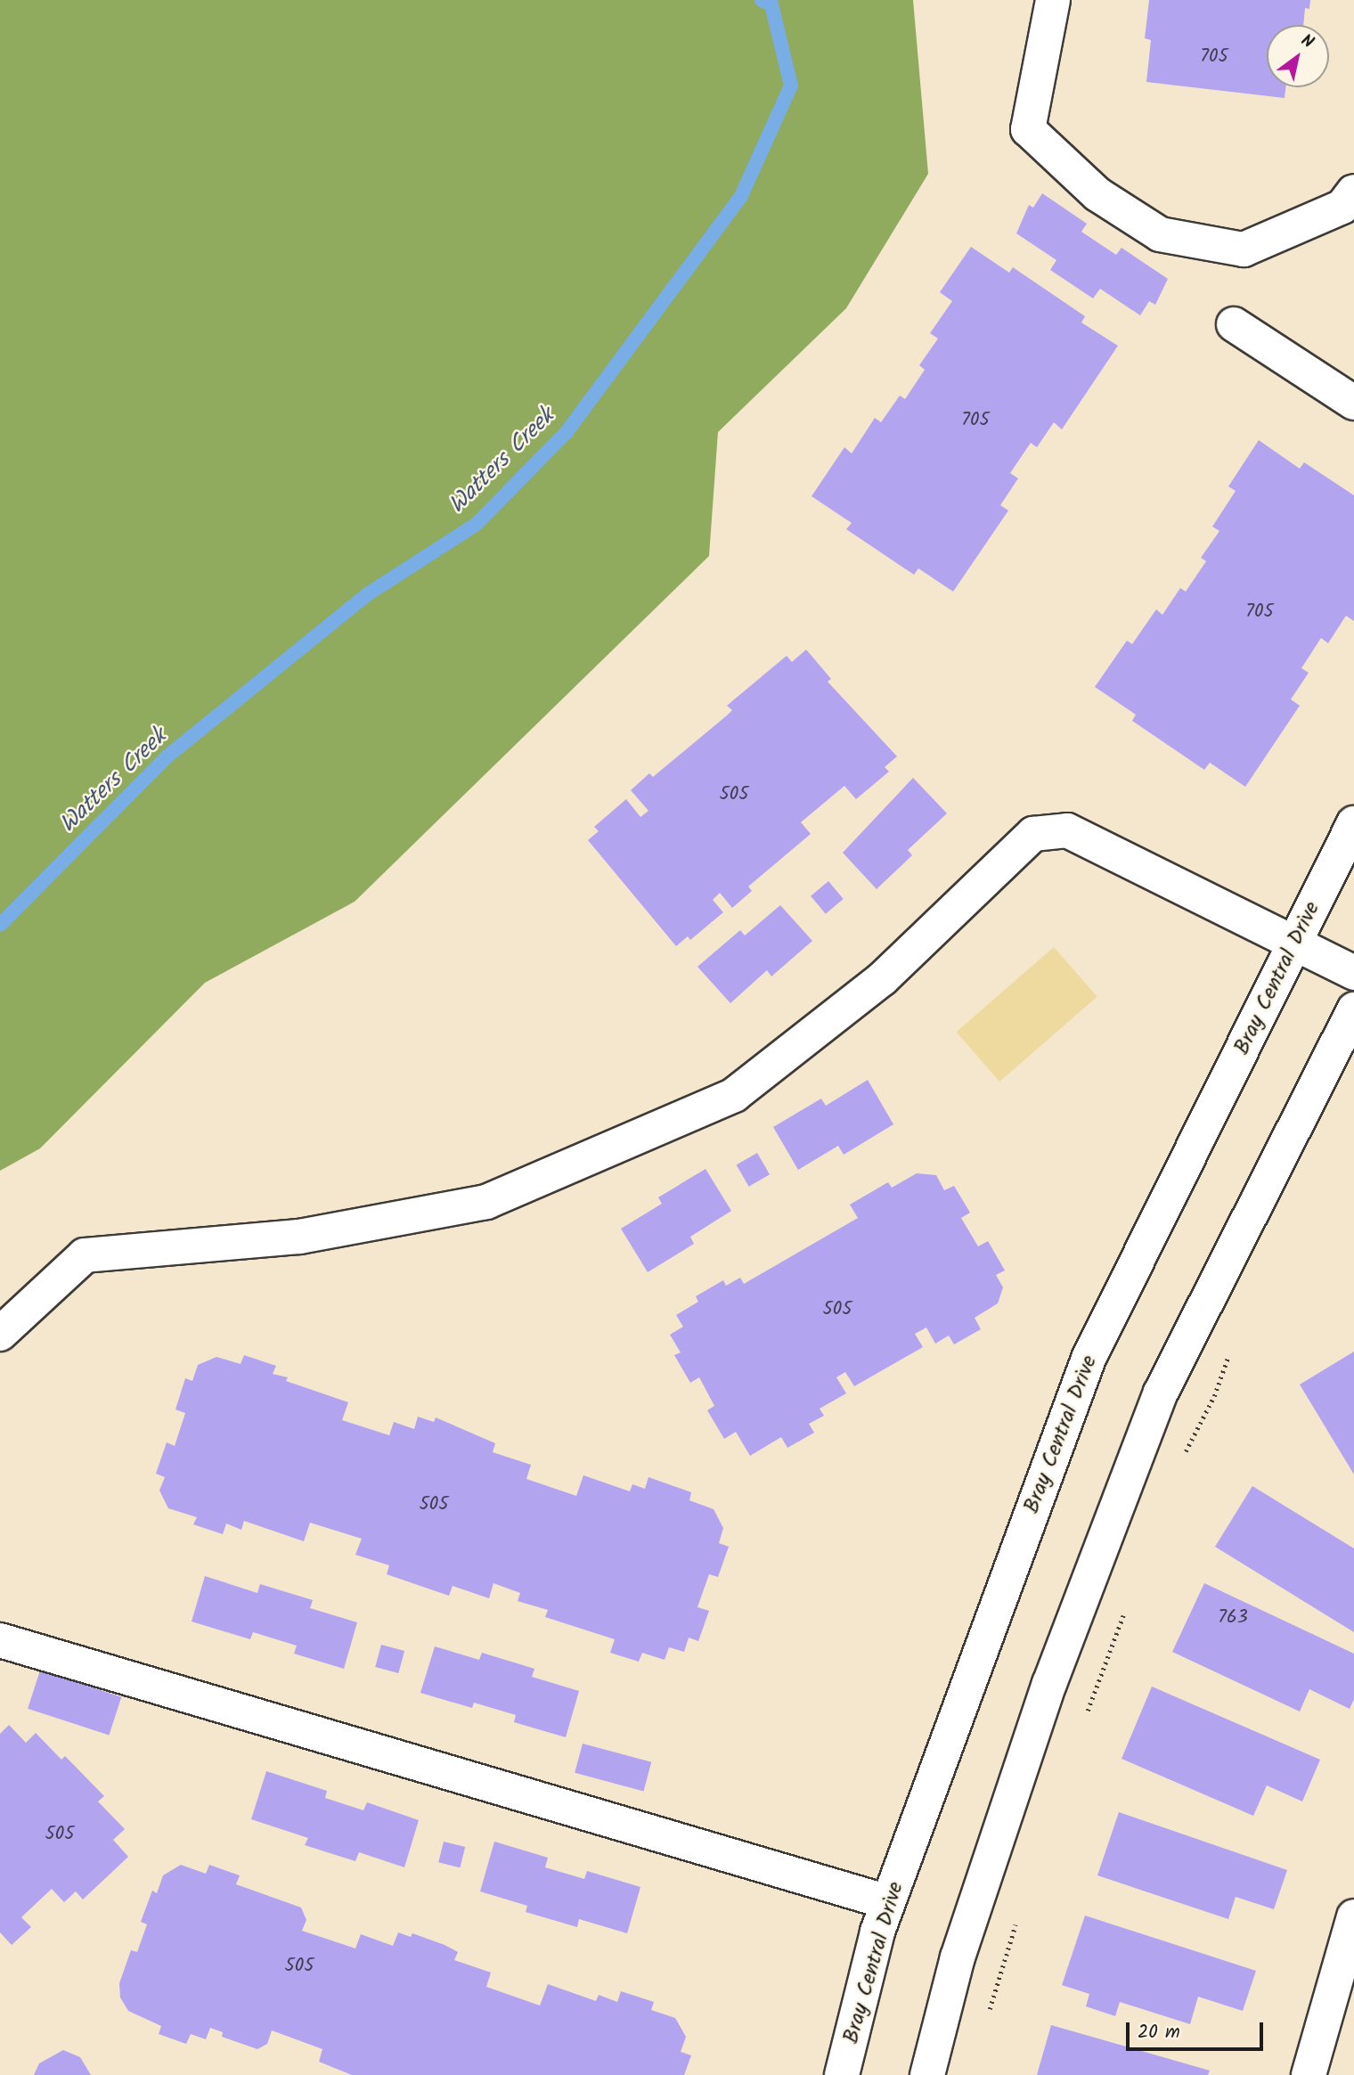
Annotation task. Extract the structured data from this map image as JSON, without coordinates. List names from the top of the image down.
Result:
{
  "streets": {
    "street": ["Bray Central Drive"]
  },
  "water": ["Watters Creek"],
  "house_numbers": [
    "705",
    "705",
    "705",
    "505",
    "505",
    "505",
    "763",
    "505",
    "505"
  ],
  "scale_bar": "20 m",
  "north": "top right"
}
